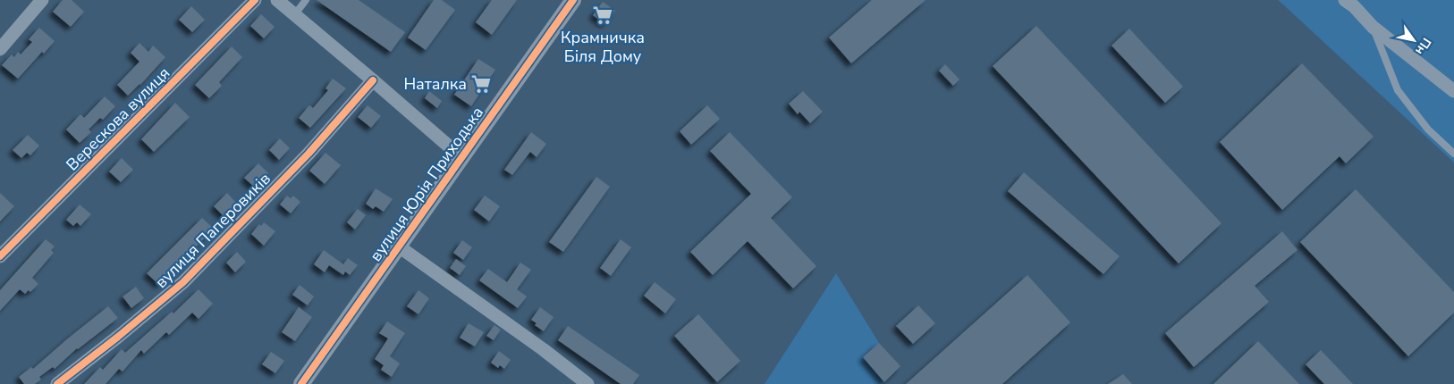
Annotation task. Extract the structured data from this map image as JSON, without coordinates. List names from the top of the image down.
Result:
{
  "streets": {
    "street": ["Верескова вулиця", "вулиця Юрія Приходька", "вулиця Паперовиків"]
  },
  "places": {
    "supermarket": ["Крамничка Біля Дому", "Наталка"]
  },
  "north": "bottom right"
}
